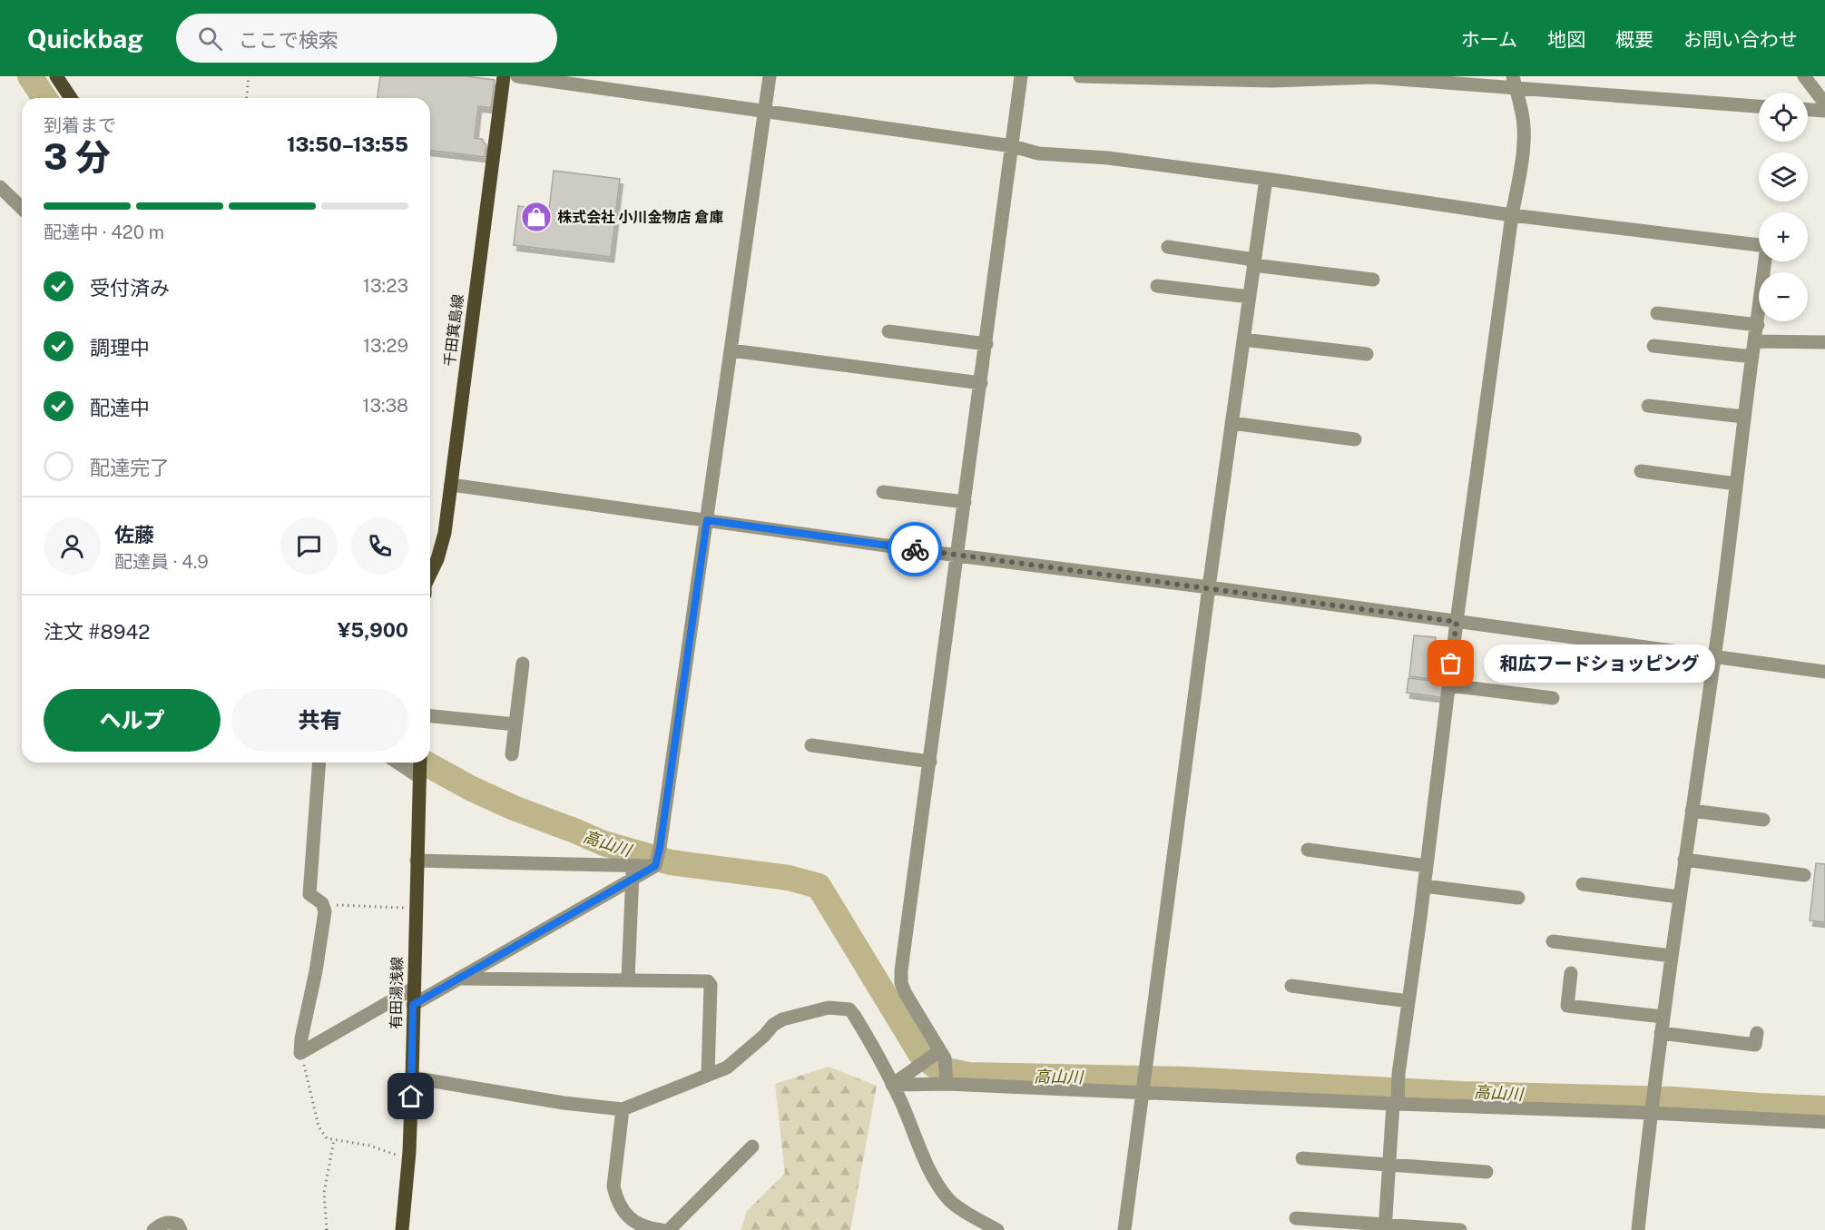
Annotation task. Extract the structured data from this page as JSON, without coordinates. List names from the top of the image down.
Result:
{
  "streets": {
    "main road": ["千田箕島線", "有田湯浅線"]
  },
  "water": ["高山川"],
  "places": {
    "shop": ["株式会社 小川金物店 倉庫"],
    "other": ["和広フードショッピング"]
  },
  "page": {
    "header": "Quickbag",
    "search": "ここで検索",
    "nav": [
      "ホーム",
      "地図",
      "概要",
      "お問い合わせ"
    ],
    "map_buttons": ["+", "−"],
    "heading": ["3 分", "到着まで", "13:50–13:55"],
    "panel": [
      "佐藤",
      "配達員 · 4.9",
      "注文 #8942",
      "¥5,900"
    ],
    "bar": "配達中 · 420 m",
    "list": [
      ["受付済み", "13:23"],
      ["調理中", "13:29"],
      ["配達中", "13:38"],
      "配達完了"
    ],
    "bubble": "和広フードショッピング",
    "buttons": ["ヘルプ", "共有"]
  }
}
